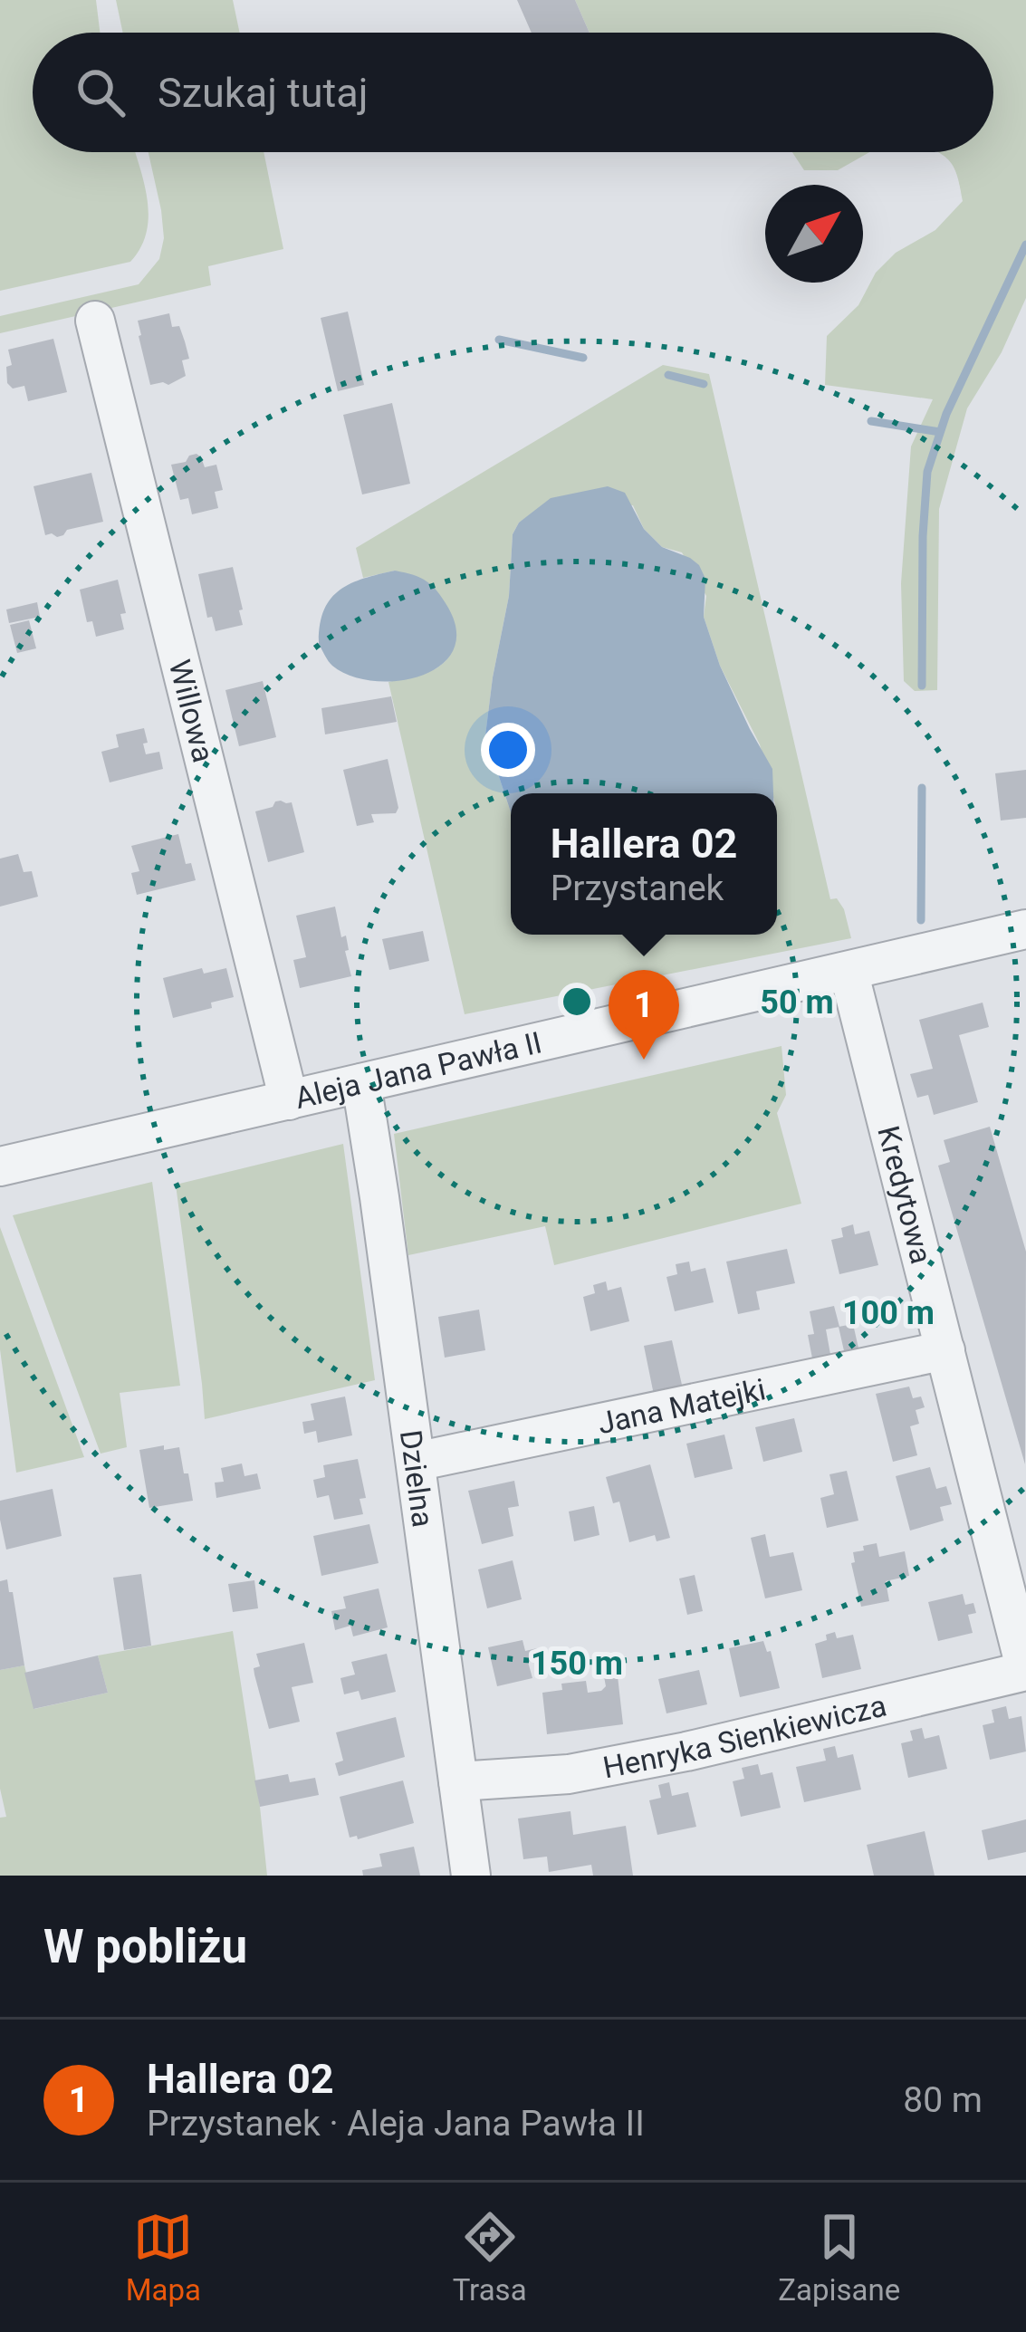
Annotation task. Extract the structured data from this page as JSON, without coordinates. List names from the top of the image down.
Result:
{
  "streets": {
    "street": [
      "Willowa",
      "Aleja Jana Pawła II",
      "Kredytowa",
      "Jana Matejki",
      "Dzielna",
      "Henryka Sienkiewicza"
    ]
  },
  "crossings": [
    ["Willowa", "Aleja Jana Pawła II"],
    ["Aleja Jana Pawła II", "Kredytowa"],
    ["Aleja Jana Pawła II", "Dzielna"],
    ["Kredytowa", "Jana Matejki"],
    ["Kredytowa", "Henryka Sienkiewicza"],
    ["Jana Matejki", "Dzielna"],
    ["Dzielna", "Henryka Sienkiewicza"]
  ],
  "north": "top right",
  "page": {
    "search": "Szukaj tutaj",
    "popup": ["Hallera 02", "Przystanek"],
    "pins": "1",
    "heading": "W pobliżu",
    "list": [
      {
        "mark": "1",
        "name": "Hallera 02",
        "note": "Przystanek · Aleja Jana Pawła II",
        "value": "80 m"
      }
    ],
    "nav": ["Mapa", "Trasa", "Zapisane"]
  },
  "rings": ["50 m", "100 m", "150 m"]
}
